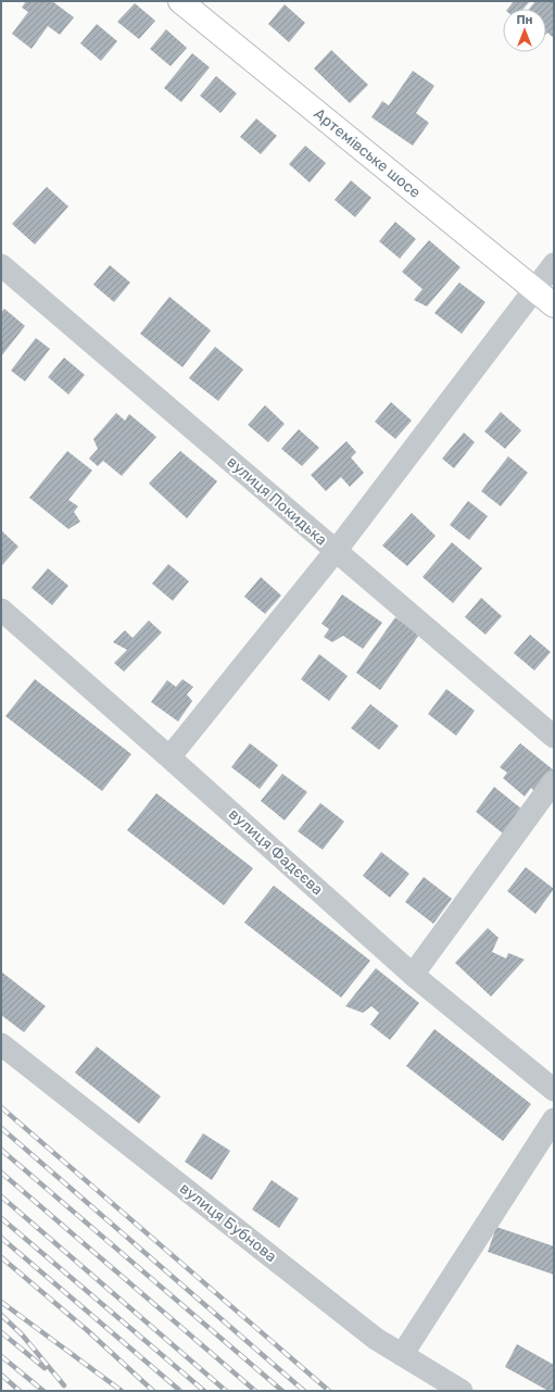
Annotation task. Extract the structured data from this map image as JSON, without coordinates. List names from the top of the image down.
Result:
{
  "streets": {
    "main road": ["Артемівське шосе"],
    "street": ["вулиця Покидька", "вулиця Фадєєва", "вулиця Бубнова"]
  },
  "north": "top"
}
